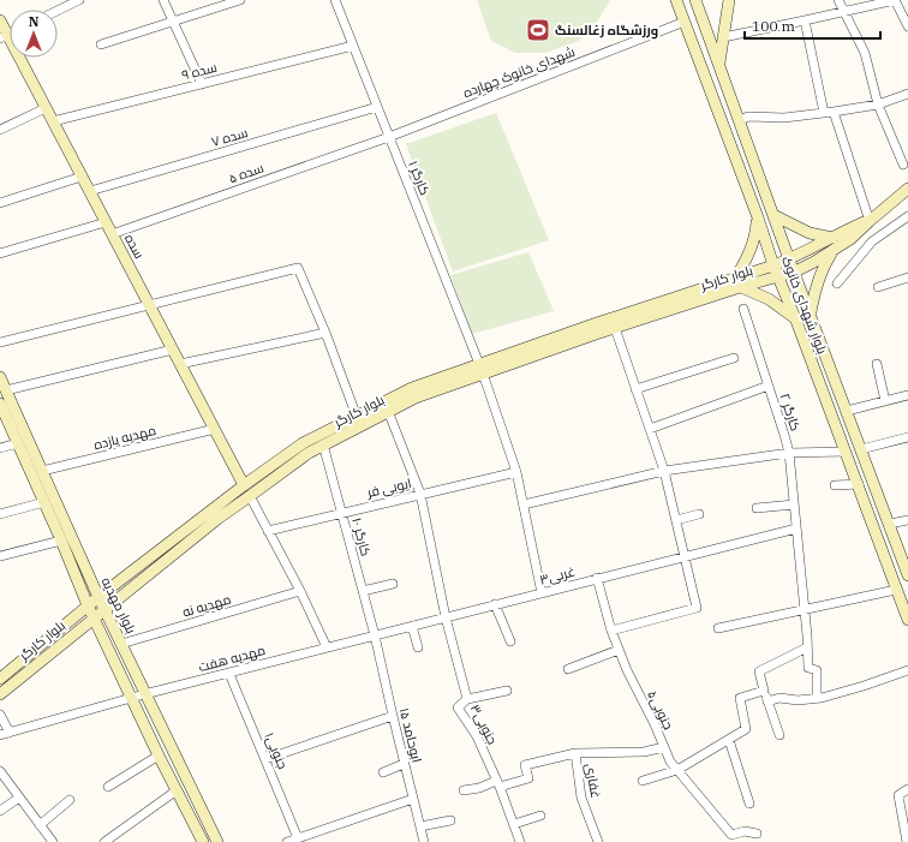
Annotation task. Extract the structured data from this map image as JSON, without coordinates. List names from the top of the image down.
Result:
{
  "streets": {
    "main road": [
      "سده",
      "بلوار کارگر",
      "بلوار شهدای خانوک",
      "بلوار مهدیه"
    ],
    "street": [
      "سده ۹",
      "شهدای خانوک چهارده",
      "سده ۷",
      "سده ۵",
      "کارگر ۱",
      "کارگر ۲",
      "مهدیه یازده",
      "ایوبی فر",
      "کارگر ۱۰",
      "غربی۳",
      "مهدیه نه",
      "مهدیه هفت",
      "جنوبی۵",
      "جنوبی۳",
      "ابوحامد ۱۵",
      "جنوبی۱",
      "غفاری"
    ]
  },
  "crossings": [
    ["سده ۹", "کارگر ۱"],
    ["سده ۹", "سده"],
    ["شهدای خانوک چهارده", "سده ۵"],
    ["شهدای خانوک چهارده", "کارگر ۱"],
    ["شهدای خانوک چهارده", "بلوار شهدای خانوک"],
    ["سده ۷", "کارگر ۱"],
    ["سده ۷", "سده"],
    ["سده ۵", "کارگر ۱"],
    ["سده ۵", "سده"],
    ["کارگر ۱", "بلوار کارگر"],
    ["کارگر ۱", "ایوبی فر"],
    ["کارگر ۱", "غربی۳"],
    ["سده", "بلوار کارگر"],
    ["سده", "مهدیه یازده"],
    ["بلوار کارگر", "بلوار شهدای خانوک"],
    ["بلوار کارگر", "کارگر ۱۰"],
    ["بلوار کارگر", "بلوار مهدیه"],
    ["بلوار کارگر", "جنوبی۳"],
    ["کارگر ۲", "غربی۳"],
    ["مهدیه یازده", "بلوار مهدیه"],
    ["ایوبی فر", "کارگر ۱۰"],
    ["ایوبی فر", "جنوبی۳"],
    ["کارگر ۱۰", "غربی۳"],
    ["کارگر ۱۰", "ابوحامد ۱۵"],
    ["غربی۳", "مهدیه هفت"],
    ["غربی۳", "جنوبی۵"],
    ["غربی۳", "جنوبی۳"],
    ["غربی۳", "ابوحامد ۱۵"],
    ["بلوار مهدیه", "مهدیه نه"],
    ["بلوار مهدیه", "مهدیه هفت"],
    ["مهدیه هفت", "جنوبی۱"],
    ["جنوبی۵", "غفاری"]
  ],
  "places": {
    "sports": ["ورزشگاه زغالسنگ"]
  },
  "scale_bar": "100 m",
  "north": "top"
}
